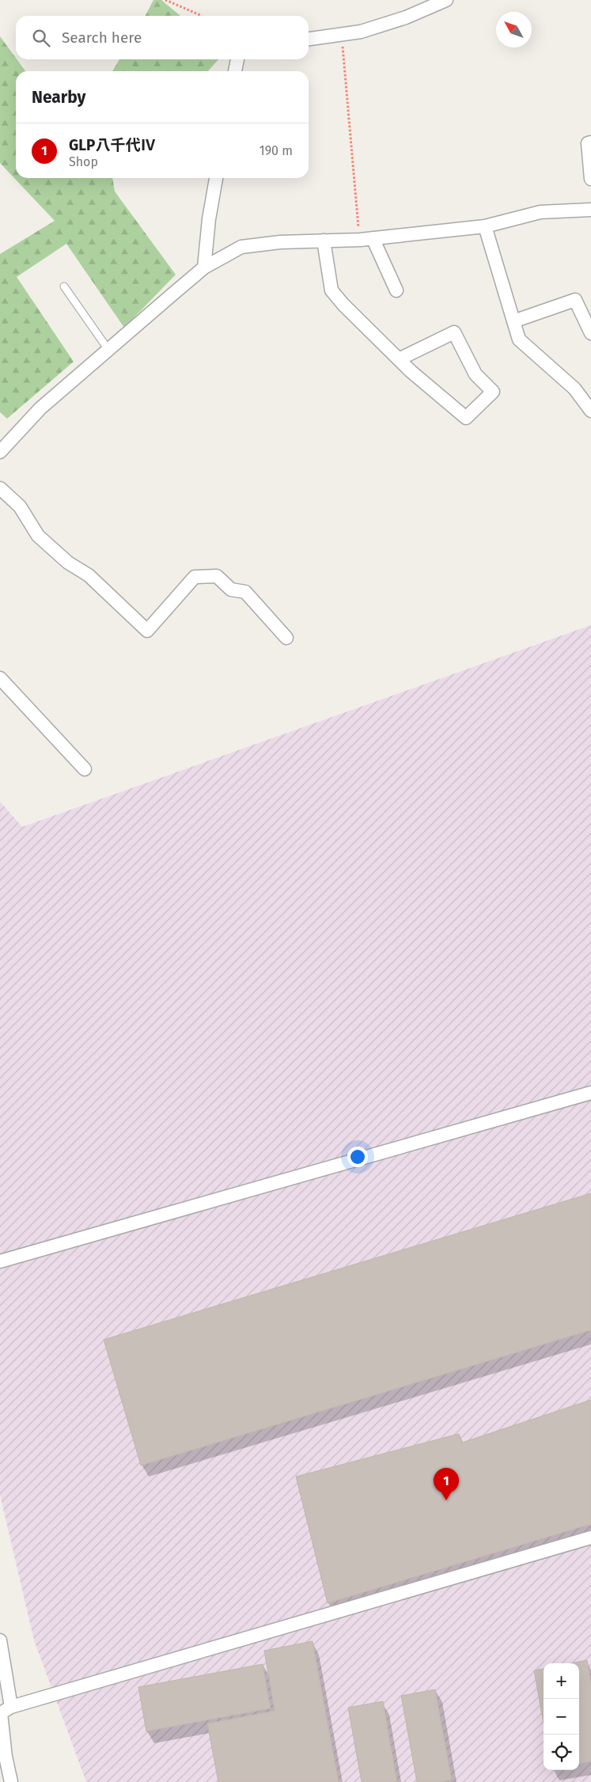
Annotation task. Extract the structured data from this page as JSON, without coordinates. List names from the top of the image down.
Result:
{
  "north": "top left",
  "page": {
    "search": "Search here",
    "heading": "Nearby",
    "list": [
      {
        "mark": "1",
        "name": "GLP八千代Ⅳ",
        "note": "Shop",
        "value": "190 m"
      }
    ],
    "pins": "1",
    "map_buttons": ["+", "−"]
  }
}
